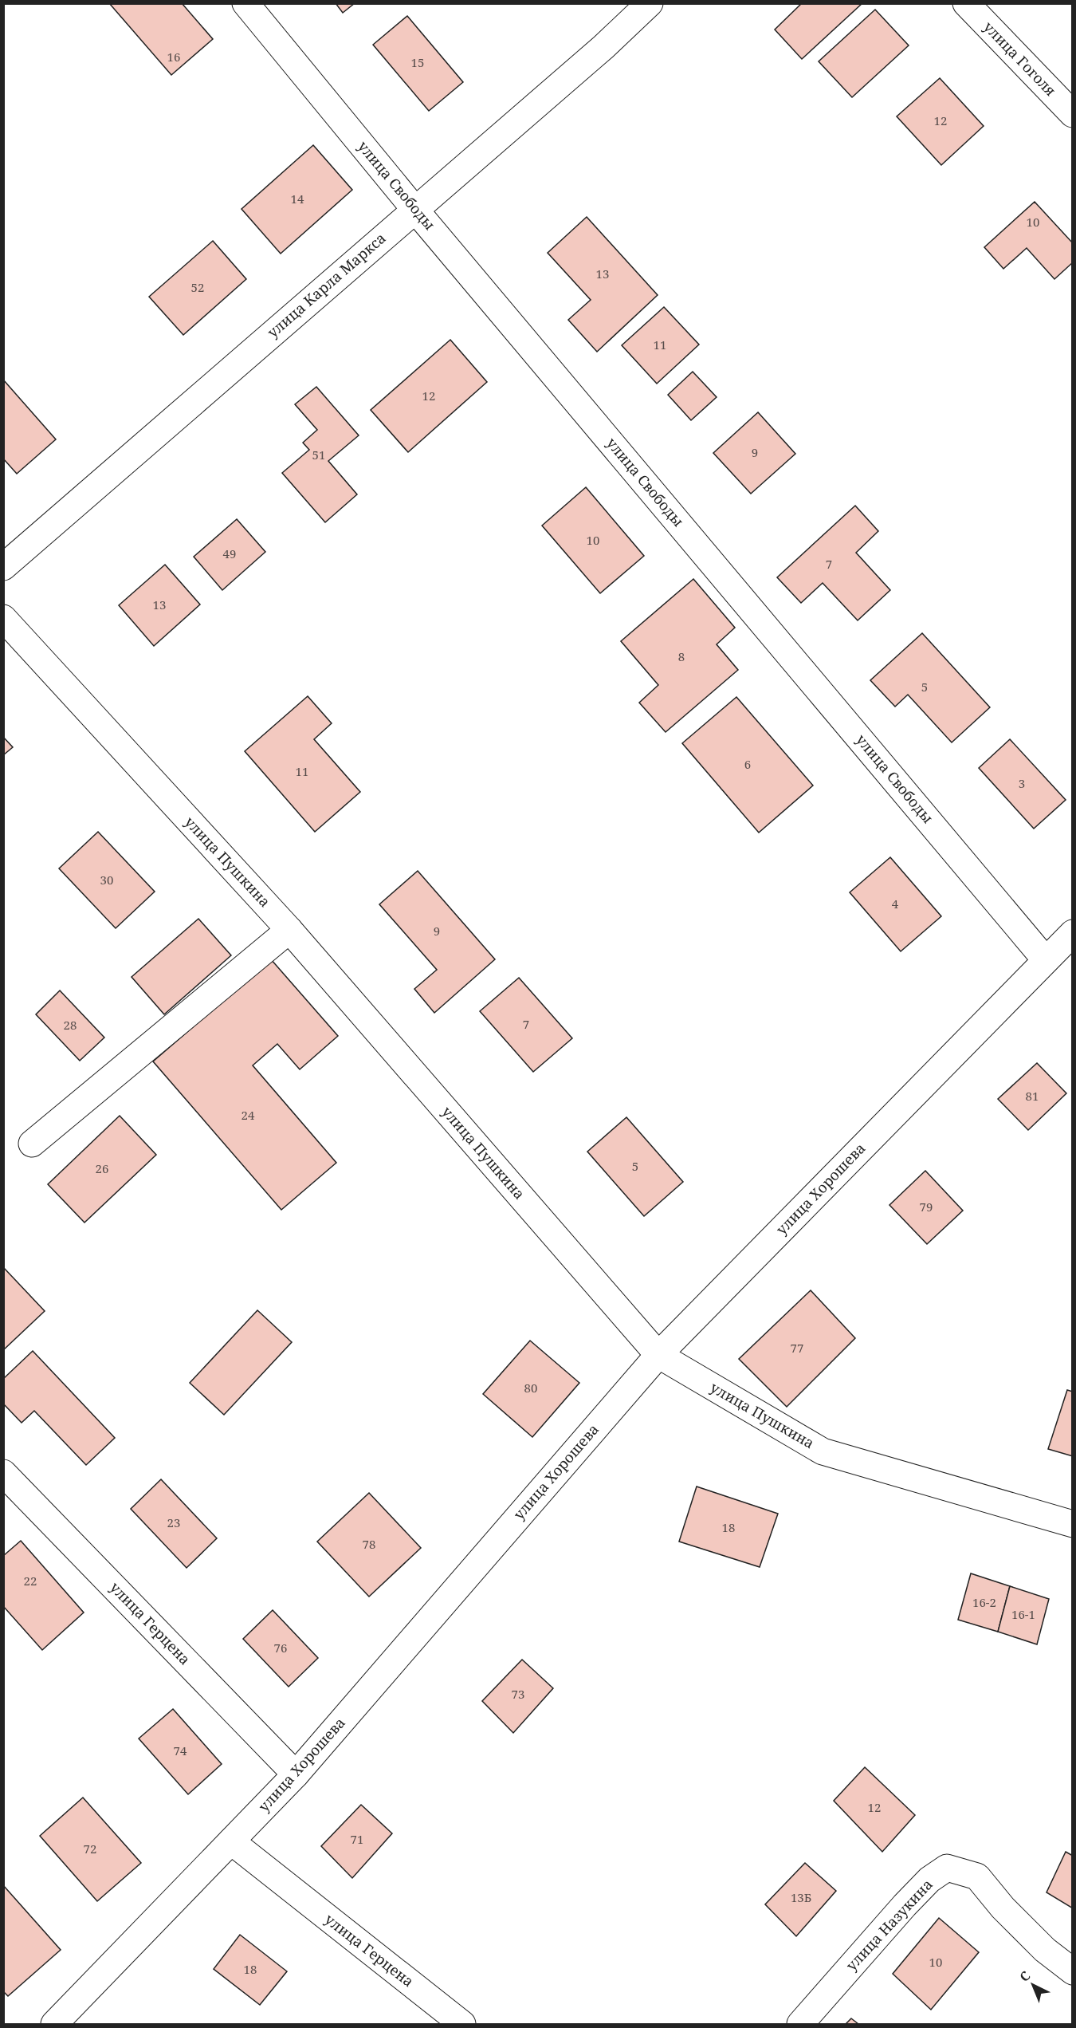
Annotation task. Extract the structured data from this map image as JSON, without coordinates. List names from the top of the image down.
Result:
{
  "streets": {
    "street": [
      "улица Гоголя",
      "улица Свободы",
      "улица Карла Маркса",
      "улица Пушкина",
      "улица Хорошева",
      "улица Герцена",
      "улица Назукина"
    ]
  },
  "crossings": [
    ["улица Свободы", "улица Карла Маркса"],
    ["улица Свободы", "улица Хорошева"],
    ["улица Пушкина", "улица Хорошева"],
    ["улица Хорошева", "улица Герцена"]
  ],
  "house_numbers": [
    "16",
    "15",
    "12",
    "14",
    "10",
    "13",
    "52",
    "11",
    "12",
    "9",
    "51",
    "10",
    "49",
    "7",
    "13",
    "8",
    "5",
    "6",
    "11",
    "3",
    "30",
    "4",
    "9",
    "7",
    "28",
    "81",
    "24",
    "5",
    "26",
    "79",
    "77",
    "80",
    "23",
    "18",
    "78",
    "22",
    "16-2",
    "16-1",
    "76",
    "73",
    "74",
    "12",
    "71",
    "72",
    "13Б",
    "10",
    "18"
  ],
  "north": "top left"
}
